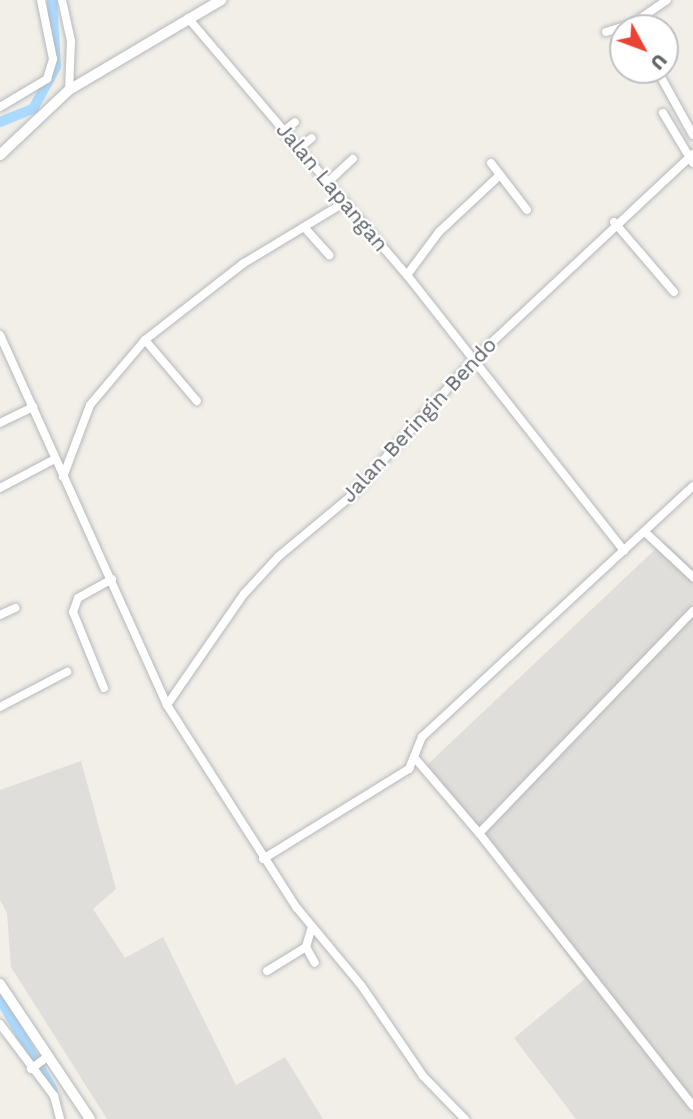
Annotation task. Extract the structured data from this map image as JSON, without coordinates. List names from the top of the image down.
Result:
{
  "streets": {
    "street": ["Jalan Lapangan", "Jalan Beringin Bendo"]
  },
  "crossings": [
    ["Jalan Lapangan", "Jalan Beringin Bendo"]
  ],
  "north": "bottom right"
}
